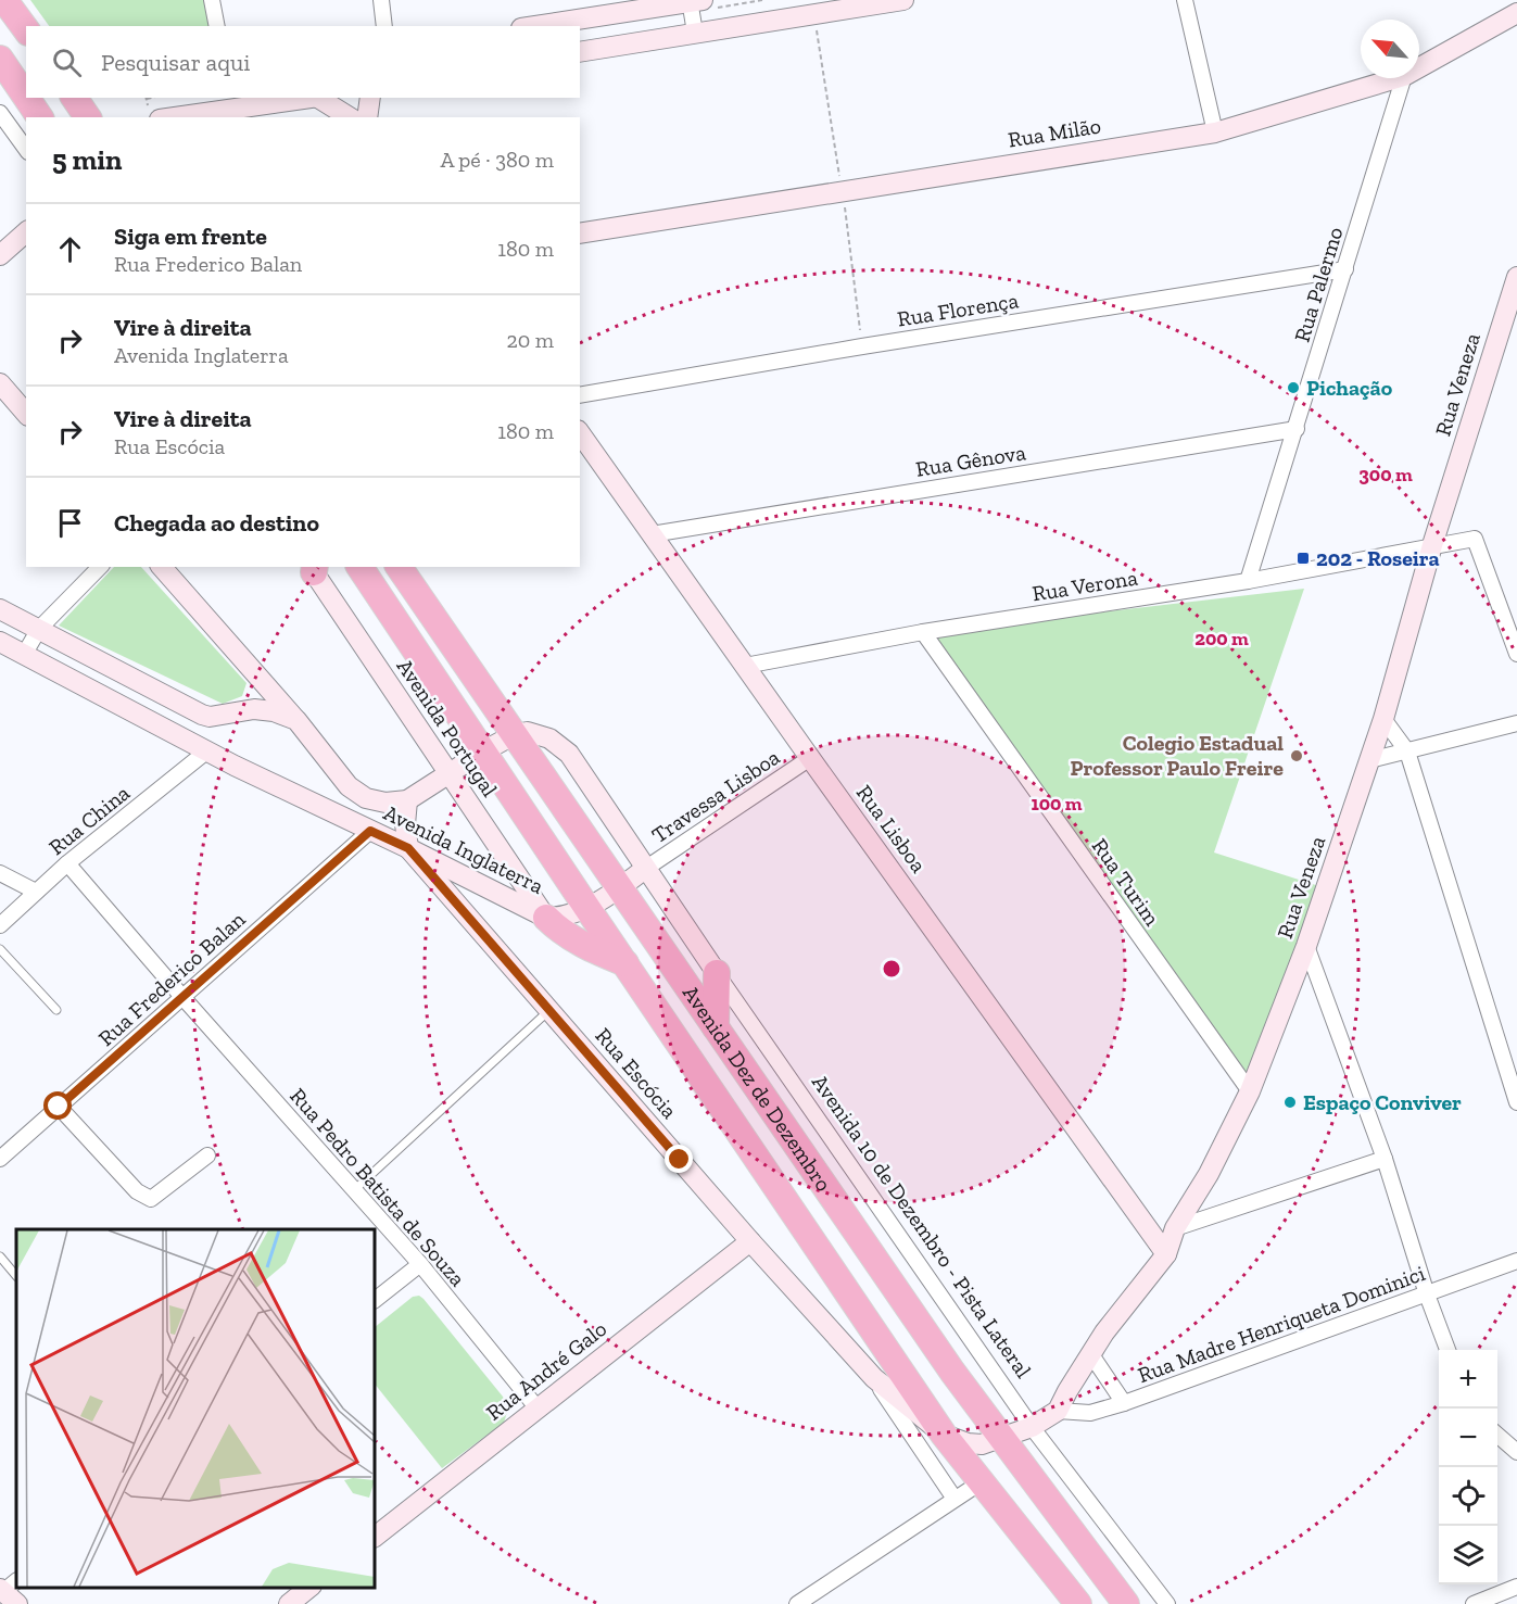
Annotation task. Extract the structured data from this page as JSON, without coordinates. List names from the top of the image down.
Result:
{
  "streets": {
    "highway": ["Avenida Dez de Dezembro"],
    "street": [
      "Rua Milão",
      "Rua Palermo",
      "Rua Florença",
      "Rua Veneza",
      "Rua Gênova",
      "Rua Verona",
      "Avenida Portugal",
      "Travessa Lisboa",
      "Rua China",
      "Rua Lisboa",
      "Avenida Inglaterra",
      "Rua Turim",
      "Rua Frederico Balan",
      "Rua Escócia",
      "Rua Pedro Batista de Souza",
      "Avenida 10 de Dezembro - Pista Lateral",
      "Rua Madre Henriqueta Dominici",
      "Rua André Galo"
    ]
  },
  "crossings": [
    ["Rua Palermo", "Rua Florença"],
    ["Rua Palermo", "Rua Gênova"],
    ["Rua Palermo", "Rua Verona"],
    ["Rua Veneza", "Rua Verona"],
    ["Rua Veneza", "Rua Lisboa"],
    ["Rua Veneza", "Rua Turim"],
    ["Rua Veneza", "Rua Escócia"],
    ["Rua Veneza", "Avenida Dez de Dezembro"],
    ["Rua Veneza", "Avenida 10 de Dezembro - Pista Lateral"],
    ["Rua Veneza", "Rua Madre Henriqueta Dominici"],
    ["Rua Gênova", "Rua Lisboa"],
    ["Rua Verona", "Rua Lisboa"],
    ["Rua Verona", "Rua Turim"],
    ["Avenida Portugal", "Avenida Inglaterra"],
    ["Travessa Lisboa", "Rua Lisboa"],
    ["Travessa Lisboa", "Avenida Inglaterra"],
    ["Travessa Lisboa", "Avenida 10 de Dezembro - Pista Lateral"],
    ["Rua China", "Avenida Inglaterra"],
    ["Rua China", "Rua Pedro Batista de Souza"],
    ["Avenida Inglaterra", "Rua Frederico Balan"],
    ["Avenida Inglaterra", "Rua Escócia"],
    ["Avenida Inglaterra", "Avenida Dez de Dezembro"],
    ["Avenida Inglaterra", "Avenida 10 de Dezembro - Pista Lateral"],
    ["Rua Frederico Balan", "Rua Pedro Batista de Souza"],
    ["Rua Escócia", "Avenida Dez de Dezembro"],
    ["Rua Escócia", "Rua André Galo"],
    ["Rua Pedro Batista de Souza", "Rua André Galo"]
  ],
  "places": {
    "other": ["Pichação", "Colegio Estadual Professor Paulo Freire", "Espaço Conviver"],
    "transit": ["202 - Roseira"]
  },
  "north": "top left",
  "page": {
    "search": "Pesquisar aqui",
    "heading": ["5 min", "A pé · 380 m"],
    "list": [
      ["Siga em frente", "Rua Frederico Balan", "180 m"],
      ["Vire à direita", "Avenida Inglaterra", "20 m"],
      ["Vire à direita", "Rua Escócia", "180 m"],
      "Chegada ao destino"
    ],
    "map_buttons": ["+", "−"]
  },
  "rings": ["300 m", "200 m", "100 m"]
}
